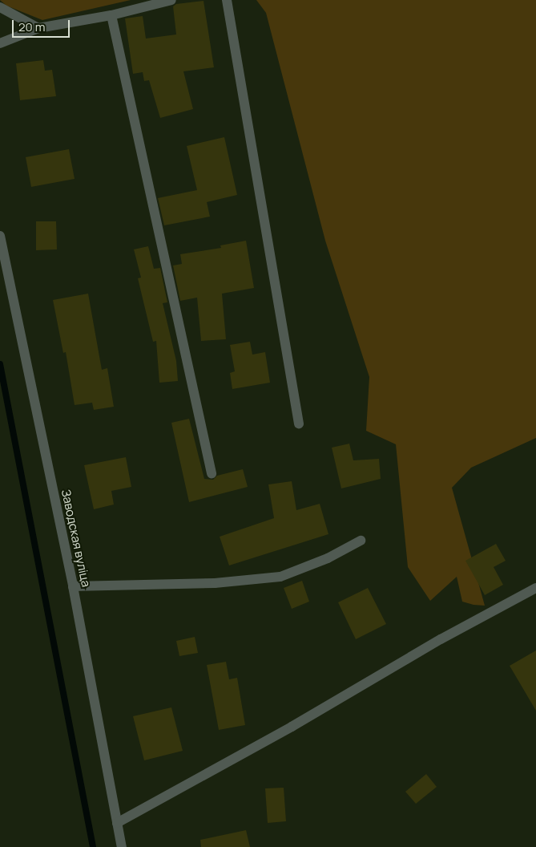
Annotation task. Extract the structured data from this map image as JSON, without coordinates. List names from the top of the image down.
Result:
{
  "streets": {
    "street": ["Заводская вуліца"]
  },
  "scale_bar": "20 m"
}
